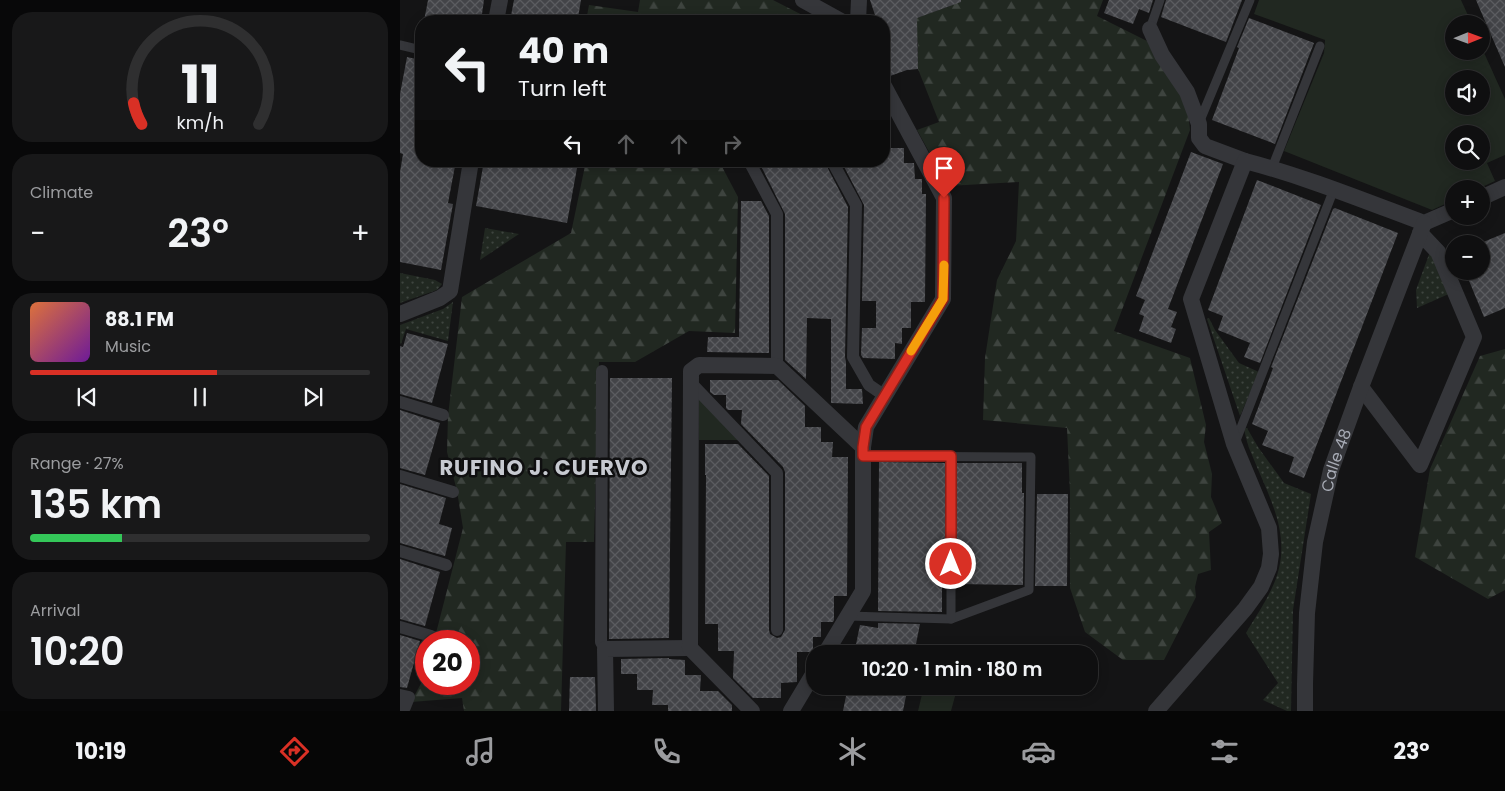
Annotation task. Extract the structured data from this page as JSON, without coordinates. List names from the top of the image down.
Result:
{
  "streets": {
    "street": ["Calle 48"]
  },
  "districts": ["RUFINO J. CUERVO"],
  "north": "right",
  "page": {
    "map_buttons": ["+", "−"],
    "turn": ["40 m", "Turn left"],
    "tile": [
      "Climate",
      ["Range · 27%", "135 km"],
      ["Arrival", "10:20"]
    ],
    "heat": ["−", "23°", "+"],
    "song": ["88.1 FM", "Music"],
    "limit": "20",
    "trip": "10:20 · 1 min · 180 m",
    "tabs": ["10:19", "23°"],
    "gauge": ["11", "km/h"]
  }
}
